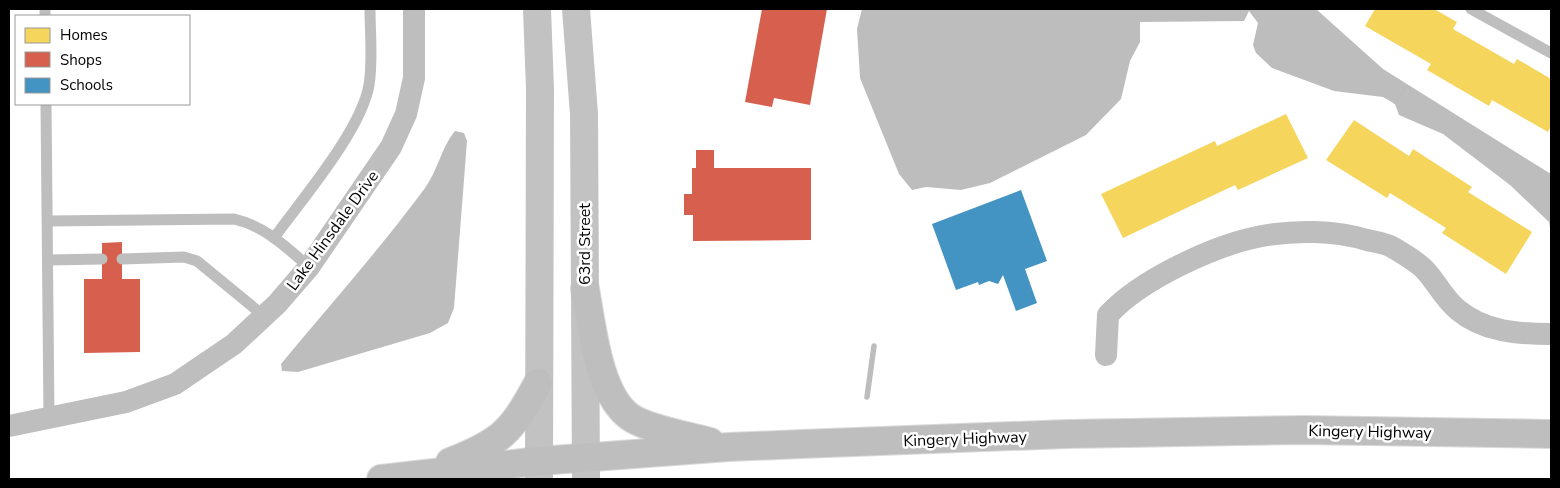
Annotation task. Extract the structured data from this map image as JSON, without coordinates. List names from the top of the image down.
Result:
{
  "streets": {
    "highway": ["Kingery Highway"],
    "main road": ["63rd Street"],
    "street": ["Lake Hinsdale Drive"]
  },
  "crossings": [
    ["63rd Street", "Kingery Highway"]
  ],
  "legend": ["Homes", "Shops", "Schools"]
}
